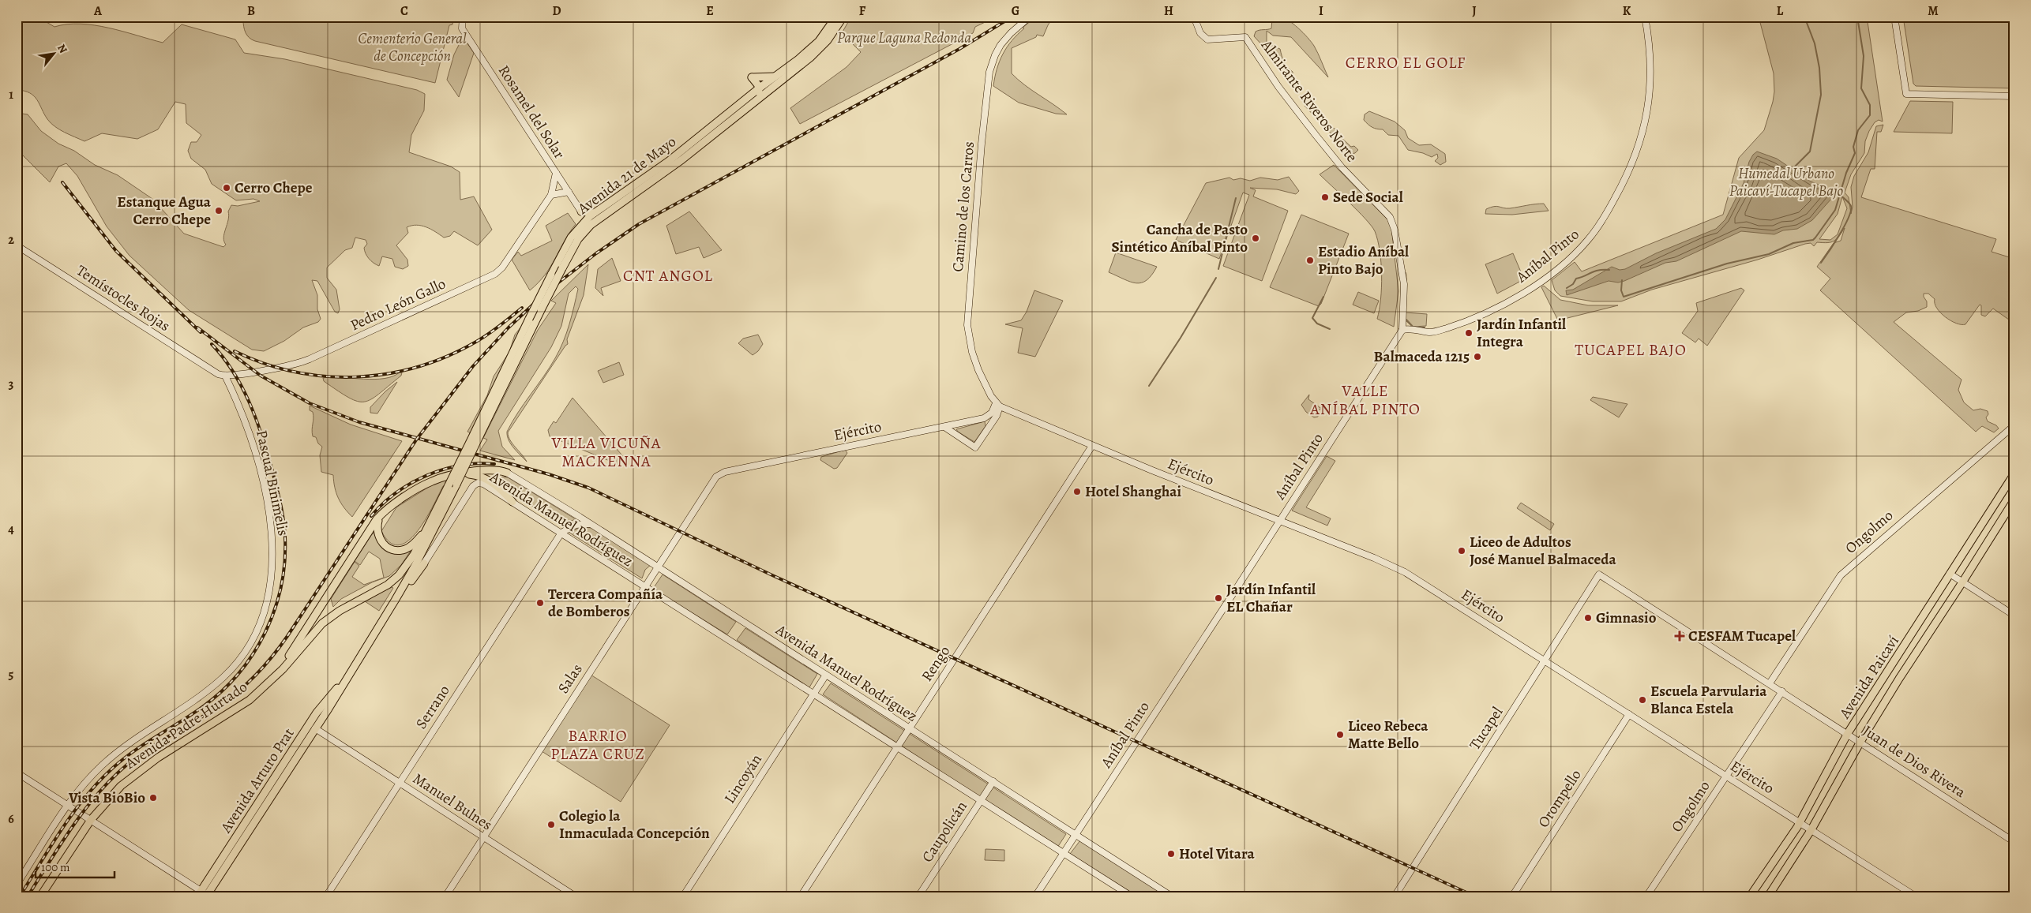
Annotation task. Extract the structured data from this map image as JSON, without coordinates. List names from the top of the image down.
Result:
{
  "streets": {
    "main road": [
      "Avenida 21 de Mayo",
      "Avenida Paicaví",
      "Avenida Padre Hurtado",
      "Avenida Arturo Prat"
    ],
    "street": [
      "Almirante Riveros Norte",
      "Rosamel del Solar",
      "Camino de los Carros",
      "Aníbal Pinto",
      "Temístocles Rojas",
      "Pedro León Gallo",
      "Ejército",
      "Pascual Binimelis",
      "Avenida Manuel Rodríguez",
      "Ongolmo",
      "Rengo",
      "Salas",
      "Serrano",
      "Tucapel",
      "Juan de Dios Rivera",
      "Lincoyán",
      "Orompello",
      "Manuel Bulnes",
      "Caupolicán"
    ]
  },
  "crossings": [
    ["Almirante Riveros Norte", "Aníbal Pinto"],
    ["Rosamel del Solar", "Pedro León Gallo"],
    ["Avenida 21 de Mayo", "Avenida Padre Hurtado"],
    ["Avenida 21 de Mayo", "Avenida Arturo Prat"],
    ["Camino de los Carros", "Ejército"],
    ["Aníbal Pinto", "Ejército"],
    ["Aníbal Pinto", "Avenida Manuel Rodríguez"],
    ["Temístocles Rojas", "Pedro León Gallo"],
    ["Pedro León Gallo", "Pascual Binimelis"],
    ["Ejército", "Ongolmo"],
    ["Ejército", "Rengo"],
    ["Ejército", "Avenida Paicaví"],
    ["Ejército", "Salas"],
    ["Ejército", "Tucapel"],
    ["Ejército", "Orompello"],
    ["Avenida Manuel Rodríguez", "Rengo"],
    ["Avenida Manuel Rodríguez", "Salas"],
    ["Avenida Manuel Rodríguez", "Serrano"],
    ["Avenida Manuel Rodríguez", "Lincoyán"],
    ["Avenida Manuel Rodríguez", "Caupolicán"],
    ["Ongolmo", "Juan de Dios Rivera"],
    ["Avenida Paicaví", "Juan de Dios Rivera"],
    ["Salas", "Manuel Bulnes"],
    ["Serrano", "Manuel Bulnes"],
    ["Tucapel", "Juan de Dios Rivera"],
    ["Avenida Arturo Prat", "Manuel Bulnes"]
  ],
  "districts": [
    "CERRO EL GOLF",
    "CNT ANGOL",
    "TUCAPEL BAJO",
    "VALLE ANÍBAL PINTO",
    "VILLA VICUÑA MACKENNA",
    "BARRIO PLAZA CRUZ"
  ],
  "parks": ["Parque Laguna Redonda", "Cementerio General de Concepción", "Humedal Urbano Paicaví-Tucapel Bajo"],
  "places": {
    "other": [
      "Cerro Chepe",
      "Sede Social",
      "Estanque Agua Cerro Chepe",
      "Cancha de Pasto Sintético Aníbal Pinto",
      "Estadio Aníbal Pinto Bajo",
      "Jardín Infantil Integra",
      "Balmaceda 1215",
      "Hotel Shanghai",
      "Liceo de Adultos José Manuel Balmaceda",
      "Jardín Infantil EL Chañar",
      "Tercera Compañía de Bomberos",
      "Gimnasio",
      "Escuela Parvularia Blanca Estela",
      "Liceo Rebeca Matte Bello",
      "Vista BioBio",
      "Colegio la Inmaculada Concepción",
      "Hotel Vitara"
    ],
    "health": ["CESFAM Tucapel"]
  },
  "scale_bar": "100 m",
  "north": "top right",
  "grid": {
    "columns": [
      "A",
      "B",
      "C",
      "D",
      "E",
      "F",
      "G",
      "H",
      "I",
      "J",
      "K",
      "L",
      "M"
    ],
    "rows": [
      "1",
      "2",
      "3",
      "4",
      "5",
      "6"
    ]
  }
}
